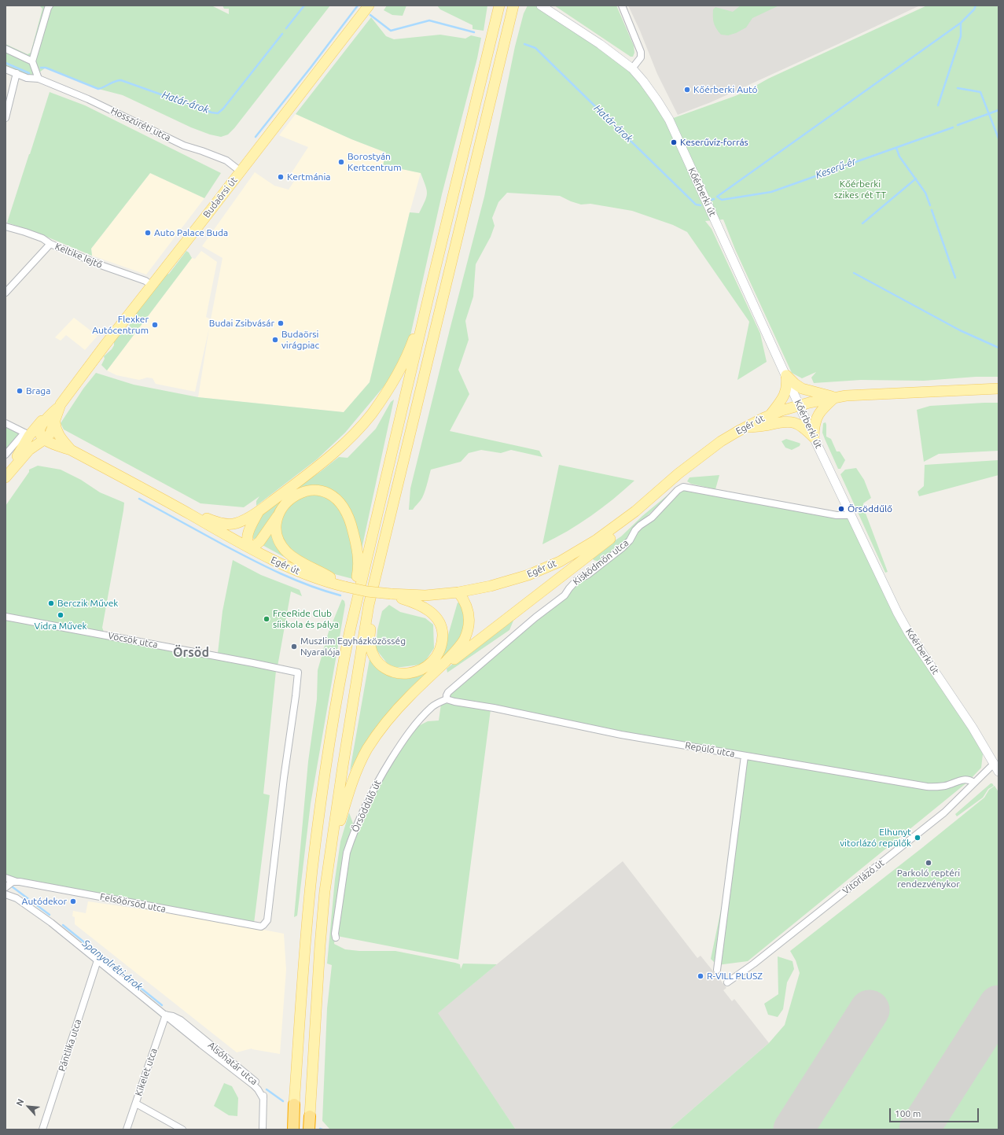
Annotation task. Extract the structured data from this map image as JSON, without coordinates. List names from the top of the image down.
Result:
{
  "streets": {
    "main road": ["Budaörsi út", "Egér út"],
    "street": [
      "Hosszúréti utca",
      "Kőérberki út",
      "Keltike lejtő",
      "Kisködmön utca",
      "Vöcsök utca",
      "Repülő utca",
      "Örsöddűlő út",
      "Vitorlázó út",
      "Felsőörsöd utca",
      "Pántlika utca",
      "Alsóhatár utca",
      "Kikelet utca"
    ]
  },
  "crossings": [
    ["Hosszúréti utca", "Budaörsi út"],
    ["Kőérberki út", "Egér út"],
    ["Kőérberki út", "Kisködmön utca"],
    ["Kőérberki út", "Vitorlázó út"],
    ["Budaörsi út", "Keltike lejtő"],
    ["Budaörsi út", "Egér út"],
    ["Kisködmön utca", "Repülő utca"],
    ["Kisködmön utca", "Örsöddűlő út"],
    ["Vöcsök utca", "Felsőörsöd utca"],
    ["Repülő utca", "Örsöddűlő út"],
    ["Repülő utca", "Vitorlázó út"],
    ["Pántlika utca", "Alsóhatár utca"],
    ["Alsóhatár utca", "Kikelet utca"]
  ],
  "districts": ["Örsöd"],
  "water": ["Határ-árok", "Keserű-ér", "Spanyolréti-árok"],
  "parks": ["Kőérberki szikes rét TT"],
  "places": [
    "Kőérberki Autó",
    "Keserűvíz-forrás",
    "Borostyán Kertcentrum",
    "Kertmánia",
    "Auto Palace Buda",
    "Budai Zsibvásár",
    "Flexker Autócentrum",
    "Budaörsi virágpiac",
    "Braga",
    "Örsöddűlő",
    "Berczik Művek",
    "Vidra Művek",
    "FreeRide Club síiskola és pálya",
    "Muszlim Egyházközösség Nyaralója",
    "Elhunyt vitorlázó repülők",
    "Parkoló reptéri rendezvénykor",
    "Autódekor",
    "R-VILL PLUSZ"
  ],
  "scale_bar": "100 m",
  "north": "top left"
}
